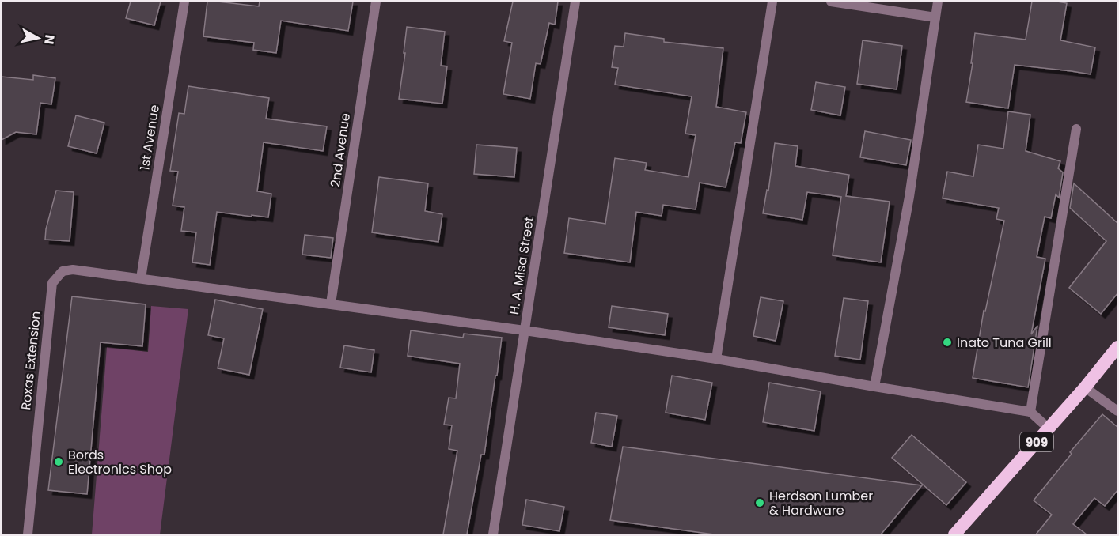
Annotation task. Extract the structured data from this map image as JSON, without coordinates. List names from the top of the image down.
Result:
{
  "streets": {
    "highway": ["909"],
    "street": [
      "1st Avenue",
      "2nd Avenue",
      "H. A. Misa Street",
      "Roxas Extension"
    ]
  },
  "crossings": [
    ["1st Avenue", "Roxas Extension"],
    ["2nd Avenue", "Roxas Extension"],
    ["H. A. Misa Street", "Roxas Extension"]
  ],
  "places": ["Inato Tuna Grill", "Bords Electronics Shop", "Herdson Lumber & Hardware"],
  "north": "right"
}
